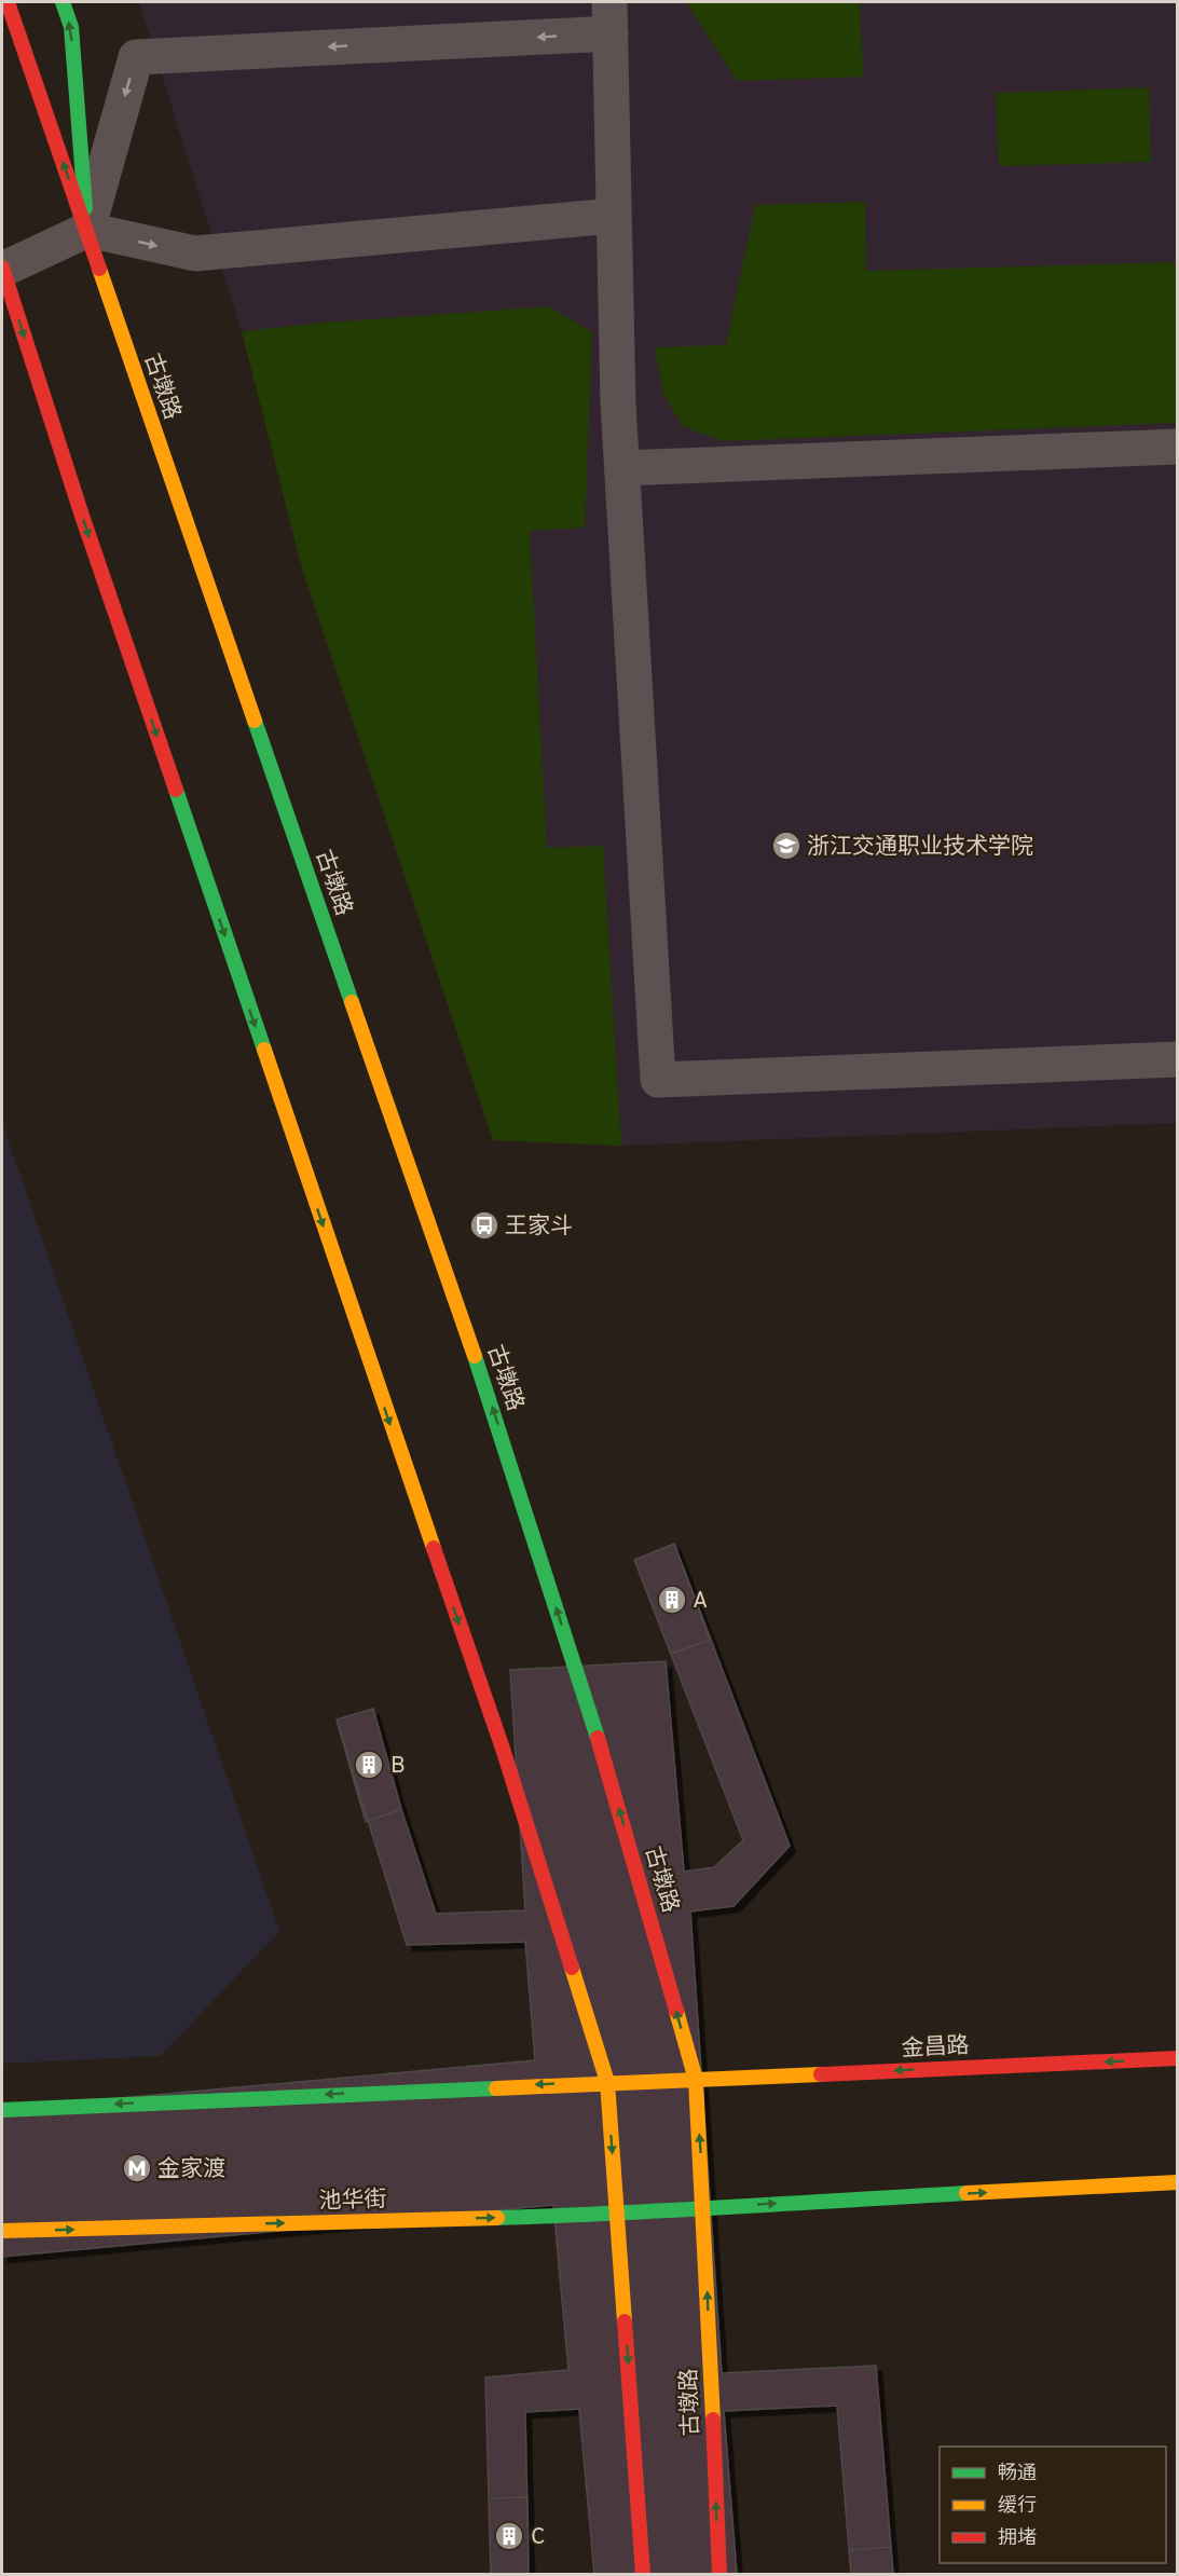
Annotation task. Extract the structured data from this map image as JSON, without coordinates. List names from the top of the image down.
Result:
{
  "streets": {
    "main road": ["古墩路", "金昌路", "池华街"]
  },
  "crossings": [
    ["古墩路", "金昌路"],
    ["古墩路", "池华街"]
  ],
  "places": {
    "school or university": ["浙江交通职业技术学院"],
    "bus stop": ["王家斗"],
    "building": ["A", "B", "C"],
    "metro station": ["金家渡"]
  },
  "legend": ["畅通", "缓行", "拥堵"]
}
